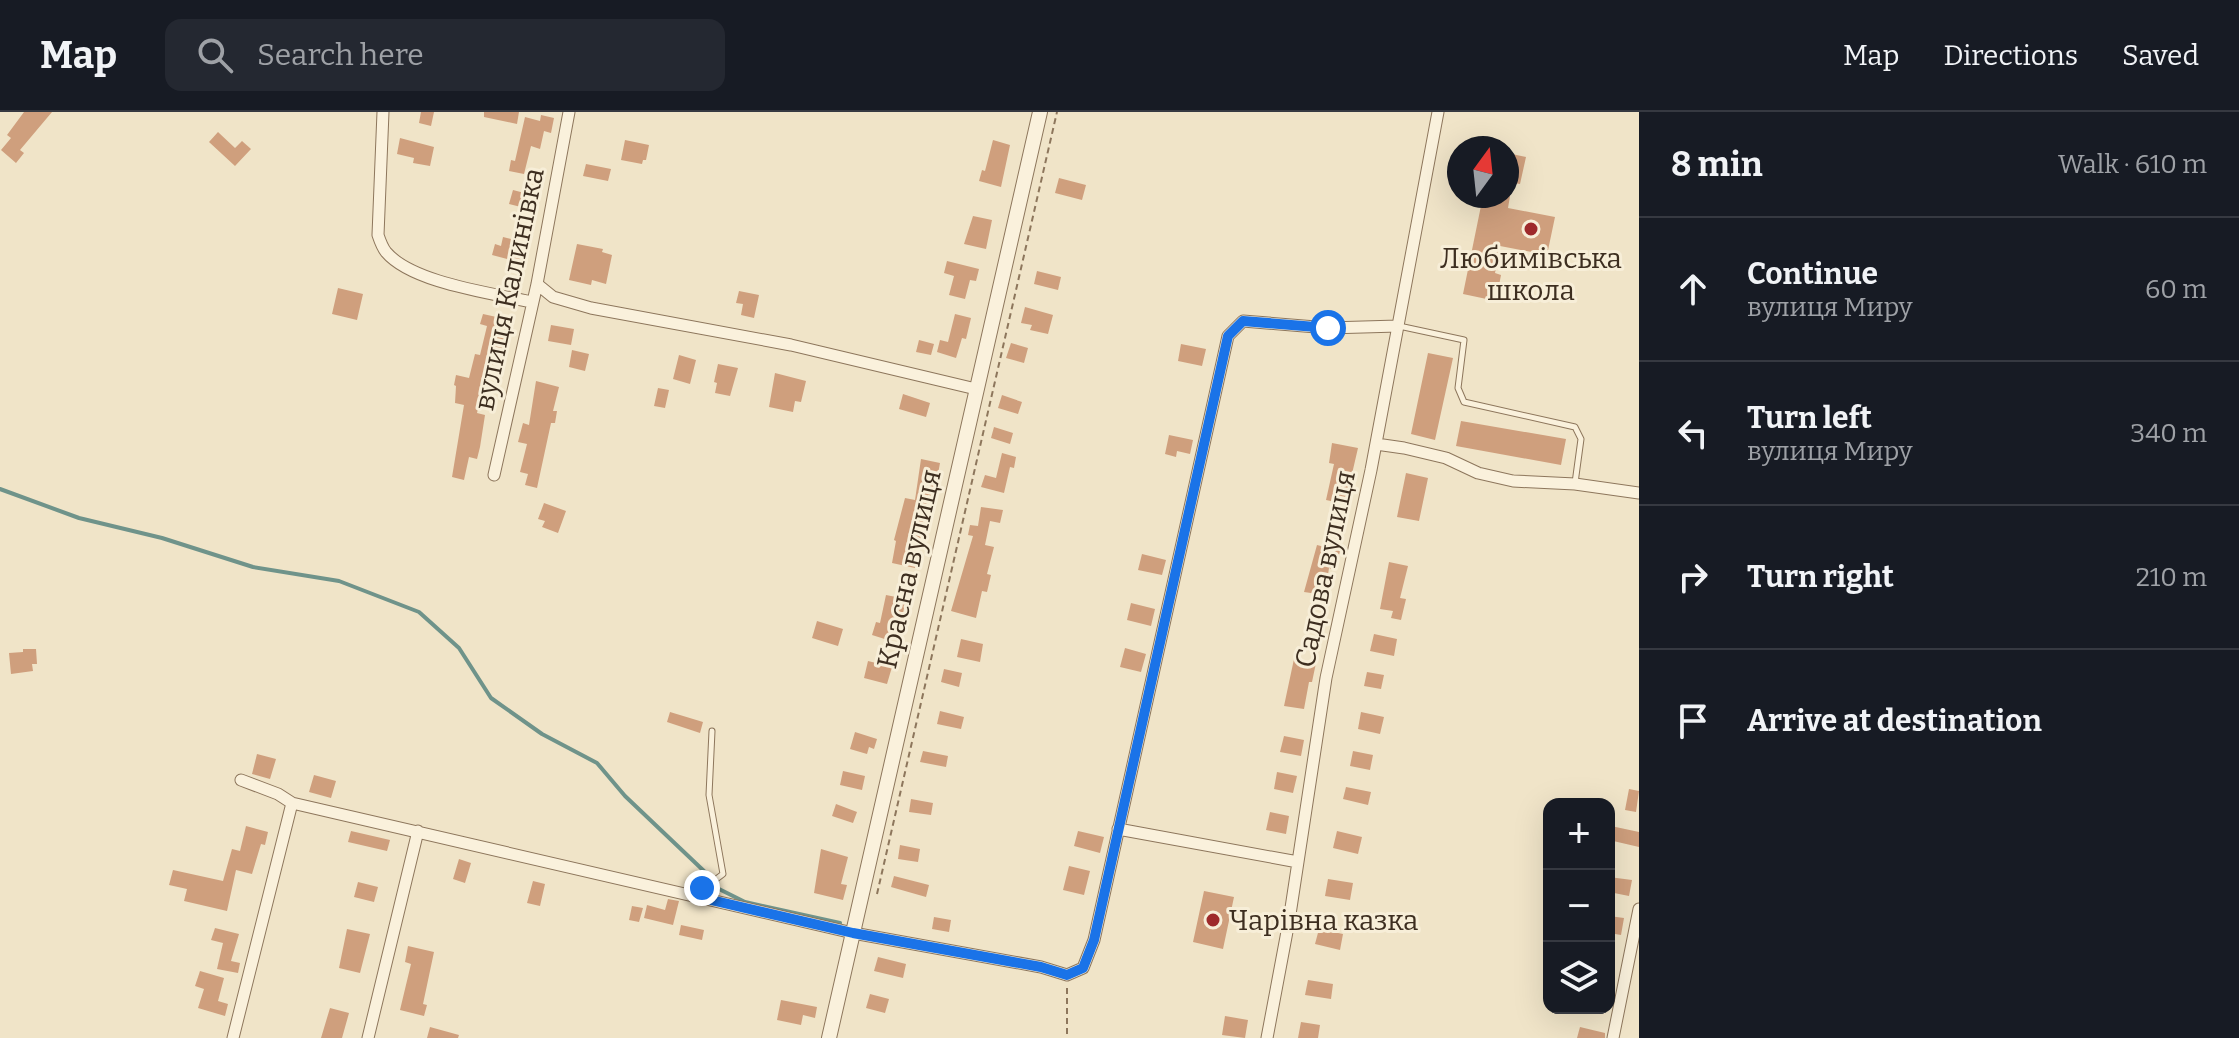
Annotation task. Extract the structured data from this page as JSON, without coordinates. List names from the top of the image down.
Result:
{
  "streets": {
    "street": ["вулиця Калинівка", "Красна вулиця", "Садова вулиця"]
  },
  "places": ["Любимівська школа", "Чарівна казка"],
  "north": "top",
  "page": {
    "header": "Map",
    "search": "Search here",
    "nav": ["Map", "Directions", "Saved"],
    "heading": ["8 min", "Walk · 610 m"],
    "list": [
      ["Continue", "вулиця Миру", "60 m"],
      ["Turn left", "вулиця Миру", "340 m"],
      ["Turn right", "210 m"],
      "Arrive at destination"
    ],
    "map_buttons": ["+", "−"]
  }
}
